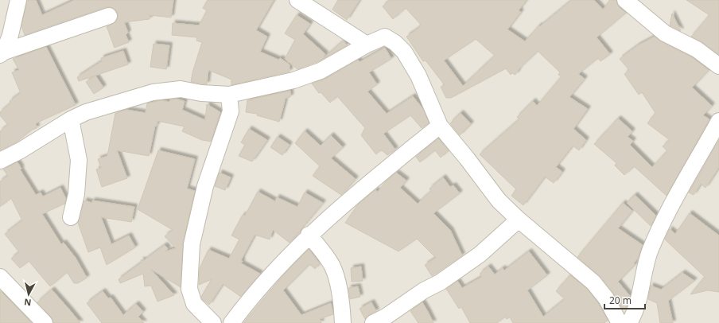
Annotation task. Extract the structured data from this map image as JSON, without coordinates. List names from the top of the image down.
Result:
{
  "scale_bar": "20 m",
  "north": "bottom"
}
